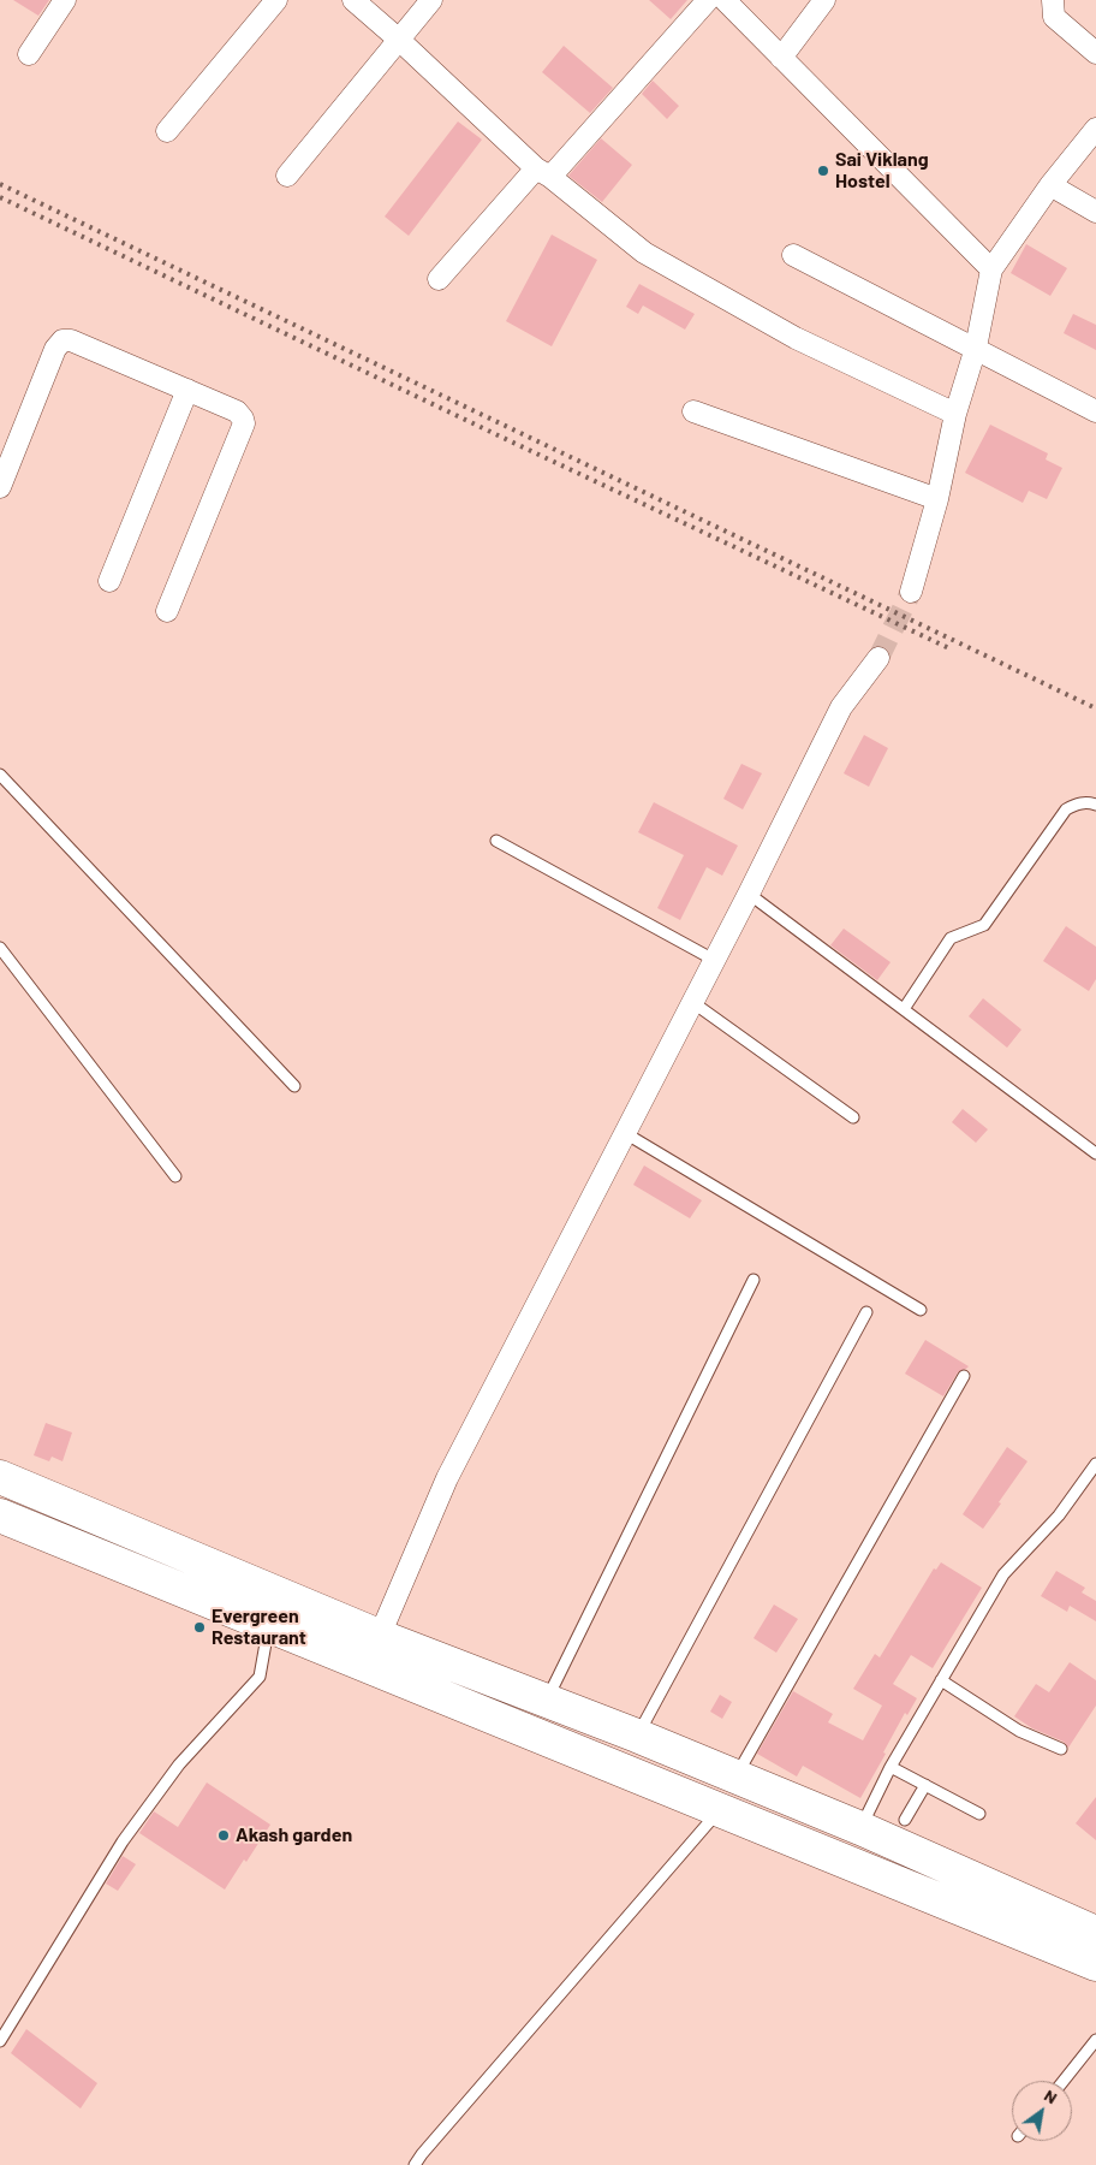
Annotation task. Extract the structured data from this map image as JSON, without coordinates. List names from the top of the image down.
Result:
{
  "places": ["Sai Viklang Hostel", "Evergreen Restaurant", "Akash garden"],
  "north": "top right"
}
